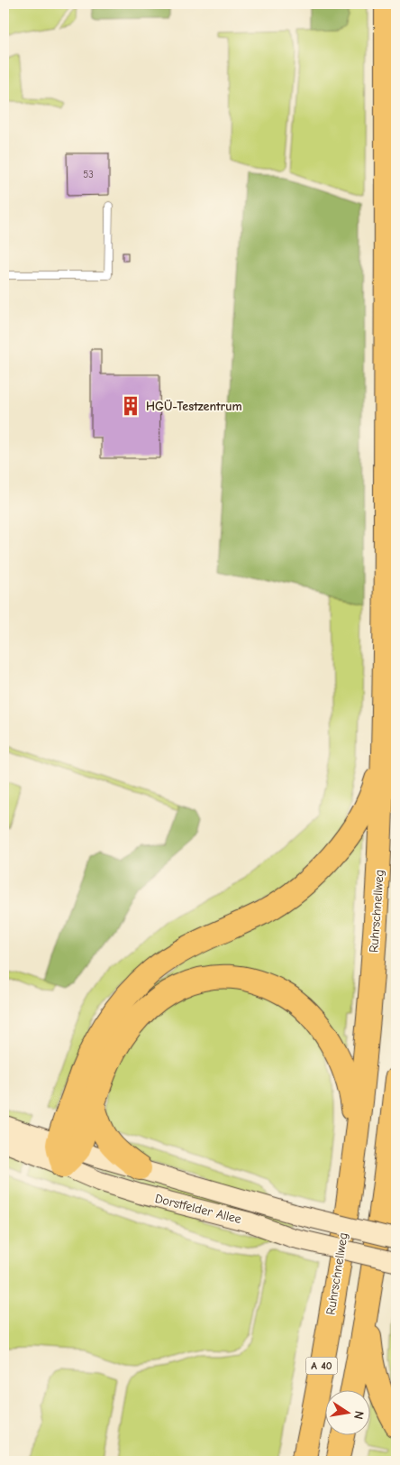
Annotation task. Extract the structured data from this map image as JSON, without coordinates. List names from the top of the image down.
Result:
{
  "streets": {
    "highway": ["Ruhrschnellweg", "A 40"],
    "main road": ["Dorstfelder Allee"]
  },
  "places": {
    "building": ["HGÜ-Testzentrum"]
  },
  "house_numbers": ["53"],
  "north": "right"
}
